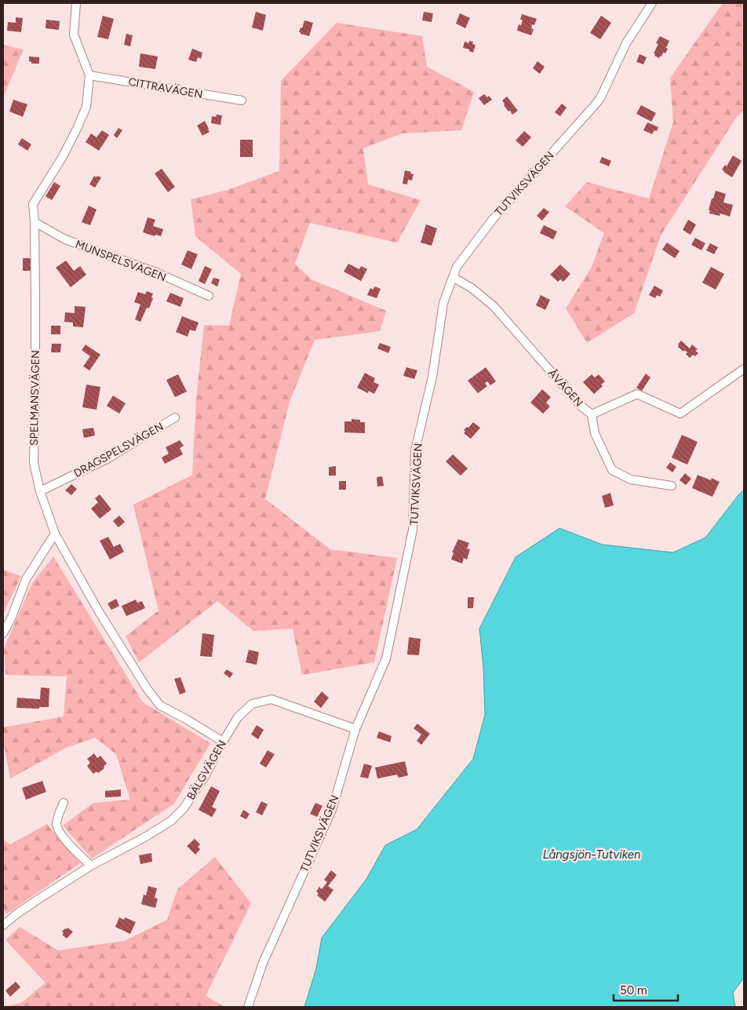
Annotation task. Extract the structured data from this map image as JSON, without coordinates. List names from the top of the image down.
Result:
{
  "streets": {
    "street": [
      "CITTRAVÄGEN",
      "TUTVIKSVÄGEN",
      "MUNSPELSVÄGEN",
      "ÅVÄGEN",
      "SPELMANSVÄGEN",
      "DRAGSPELSVÄGEN",
      "BÄLGVÄGEN"
    ]
  },
  "crossings": [
    ["CITTRAVÄGEN", "SPELMANSVÄGEN"],
    ["TUTVIKSVÄGEN", "ÅVÄGEN"],
    ["TUTVIKSVÄGEN", "BÄLGVÄGEN"],
    ["MUNSPELSVÄGEN", "SPELMANSVÄGEN"],
    ["SPELMANSVÄGEN", "DRAGSPELSVÄGEN"],
    ["SPELMANSVÄGEN", "BÄLGVÄGEN"]
  ],
  "water": ["Långsjön-Tutviken"],
  "scale_bar": "50 m"
}
